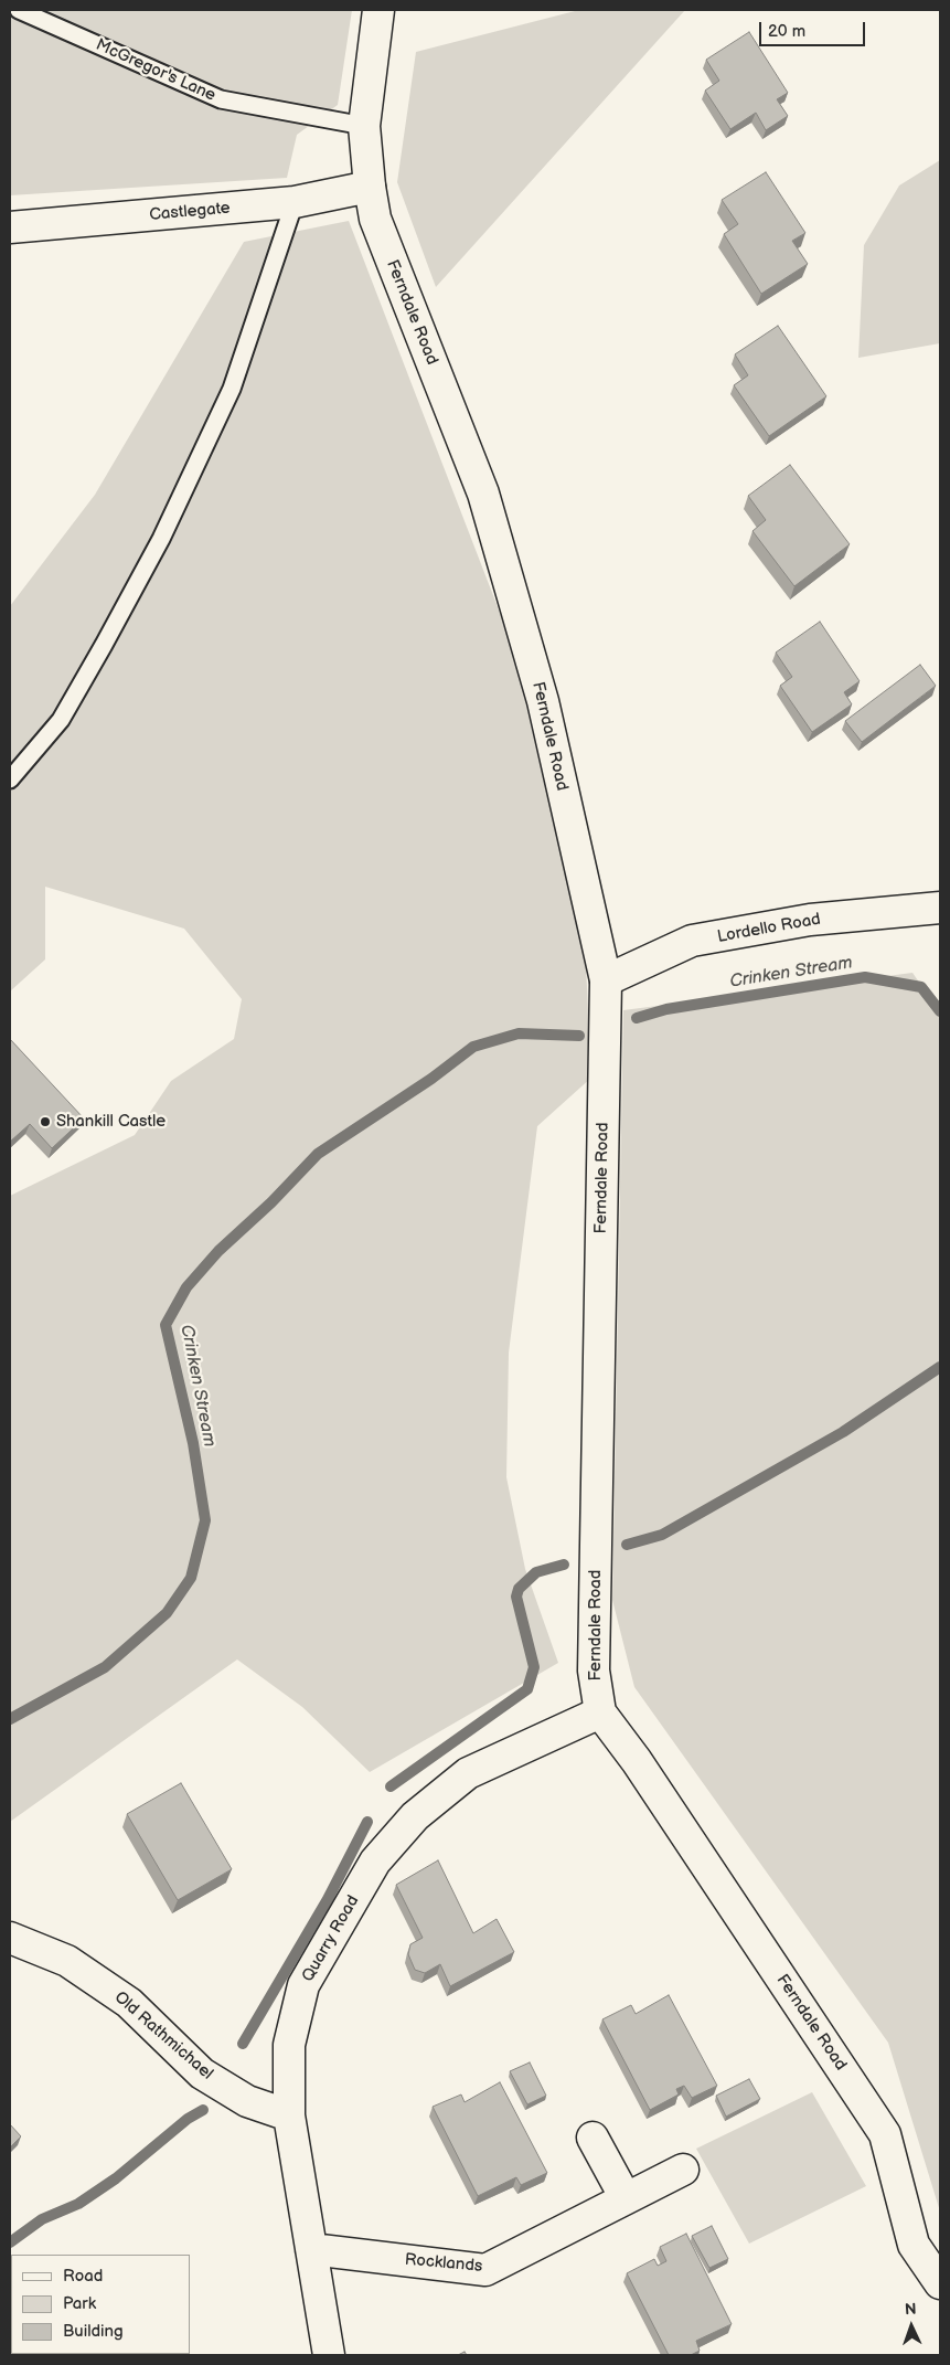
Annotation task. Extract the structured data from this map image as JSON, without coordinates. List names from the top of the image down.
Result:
{
  "streets": {
    "street": [
      "Castlegate",
      "Ferndale Road",
      "Lordello Road",
      "Quarry Road",
      "Old Rathmichael",
      "Rocklands"
    ],
    "lane": ["McGregor's Lane"]
  },
  "crossings": [
    ["McGregor's Lane", "Ferndale Road"],
    ["Castlegate", "Ferndale Road"],
    ["Ferndale Road", "Lordello Road"],
    ["Ferndale Road", "Quarry Road"],
    ["Quarry Road", "Old Rathmichael"],
    ["Quarry Road", "Rocklands"]
  ],
  "water": ["Crinken Stream"],
  "places": ["Shankill Castle"],
  "legend": ["Road", "Park", "Building"],
  "scale_bar": "20 m",
  "north": "top"
}
